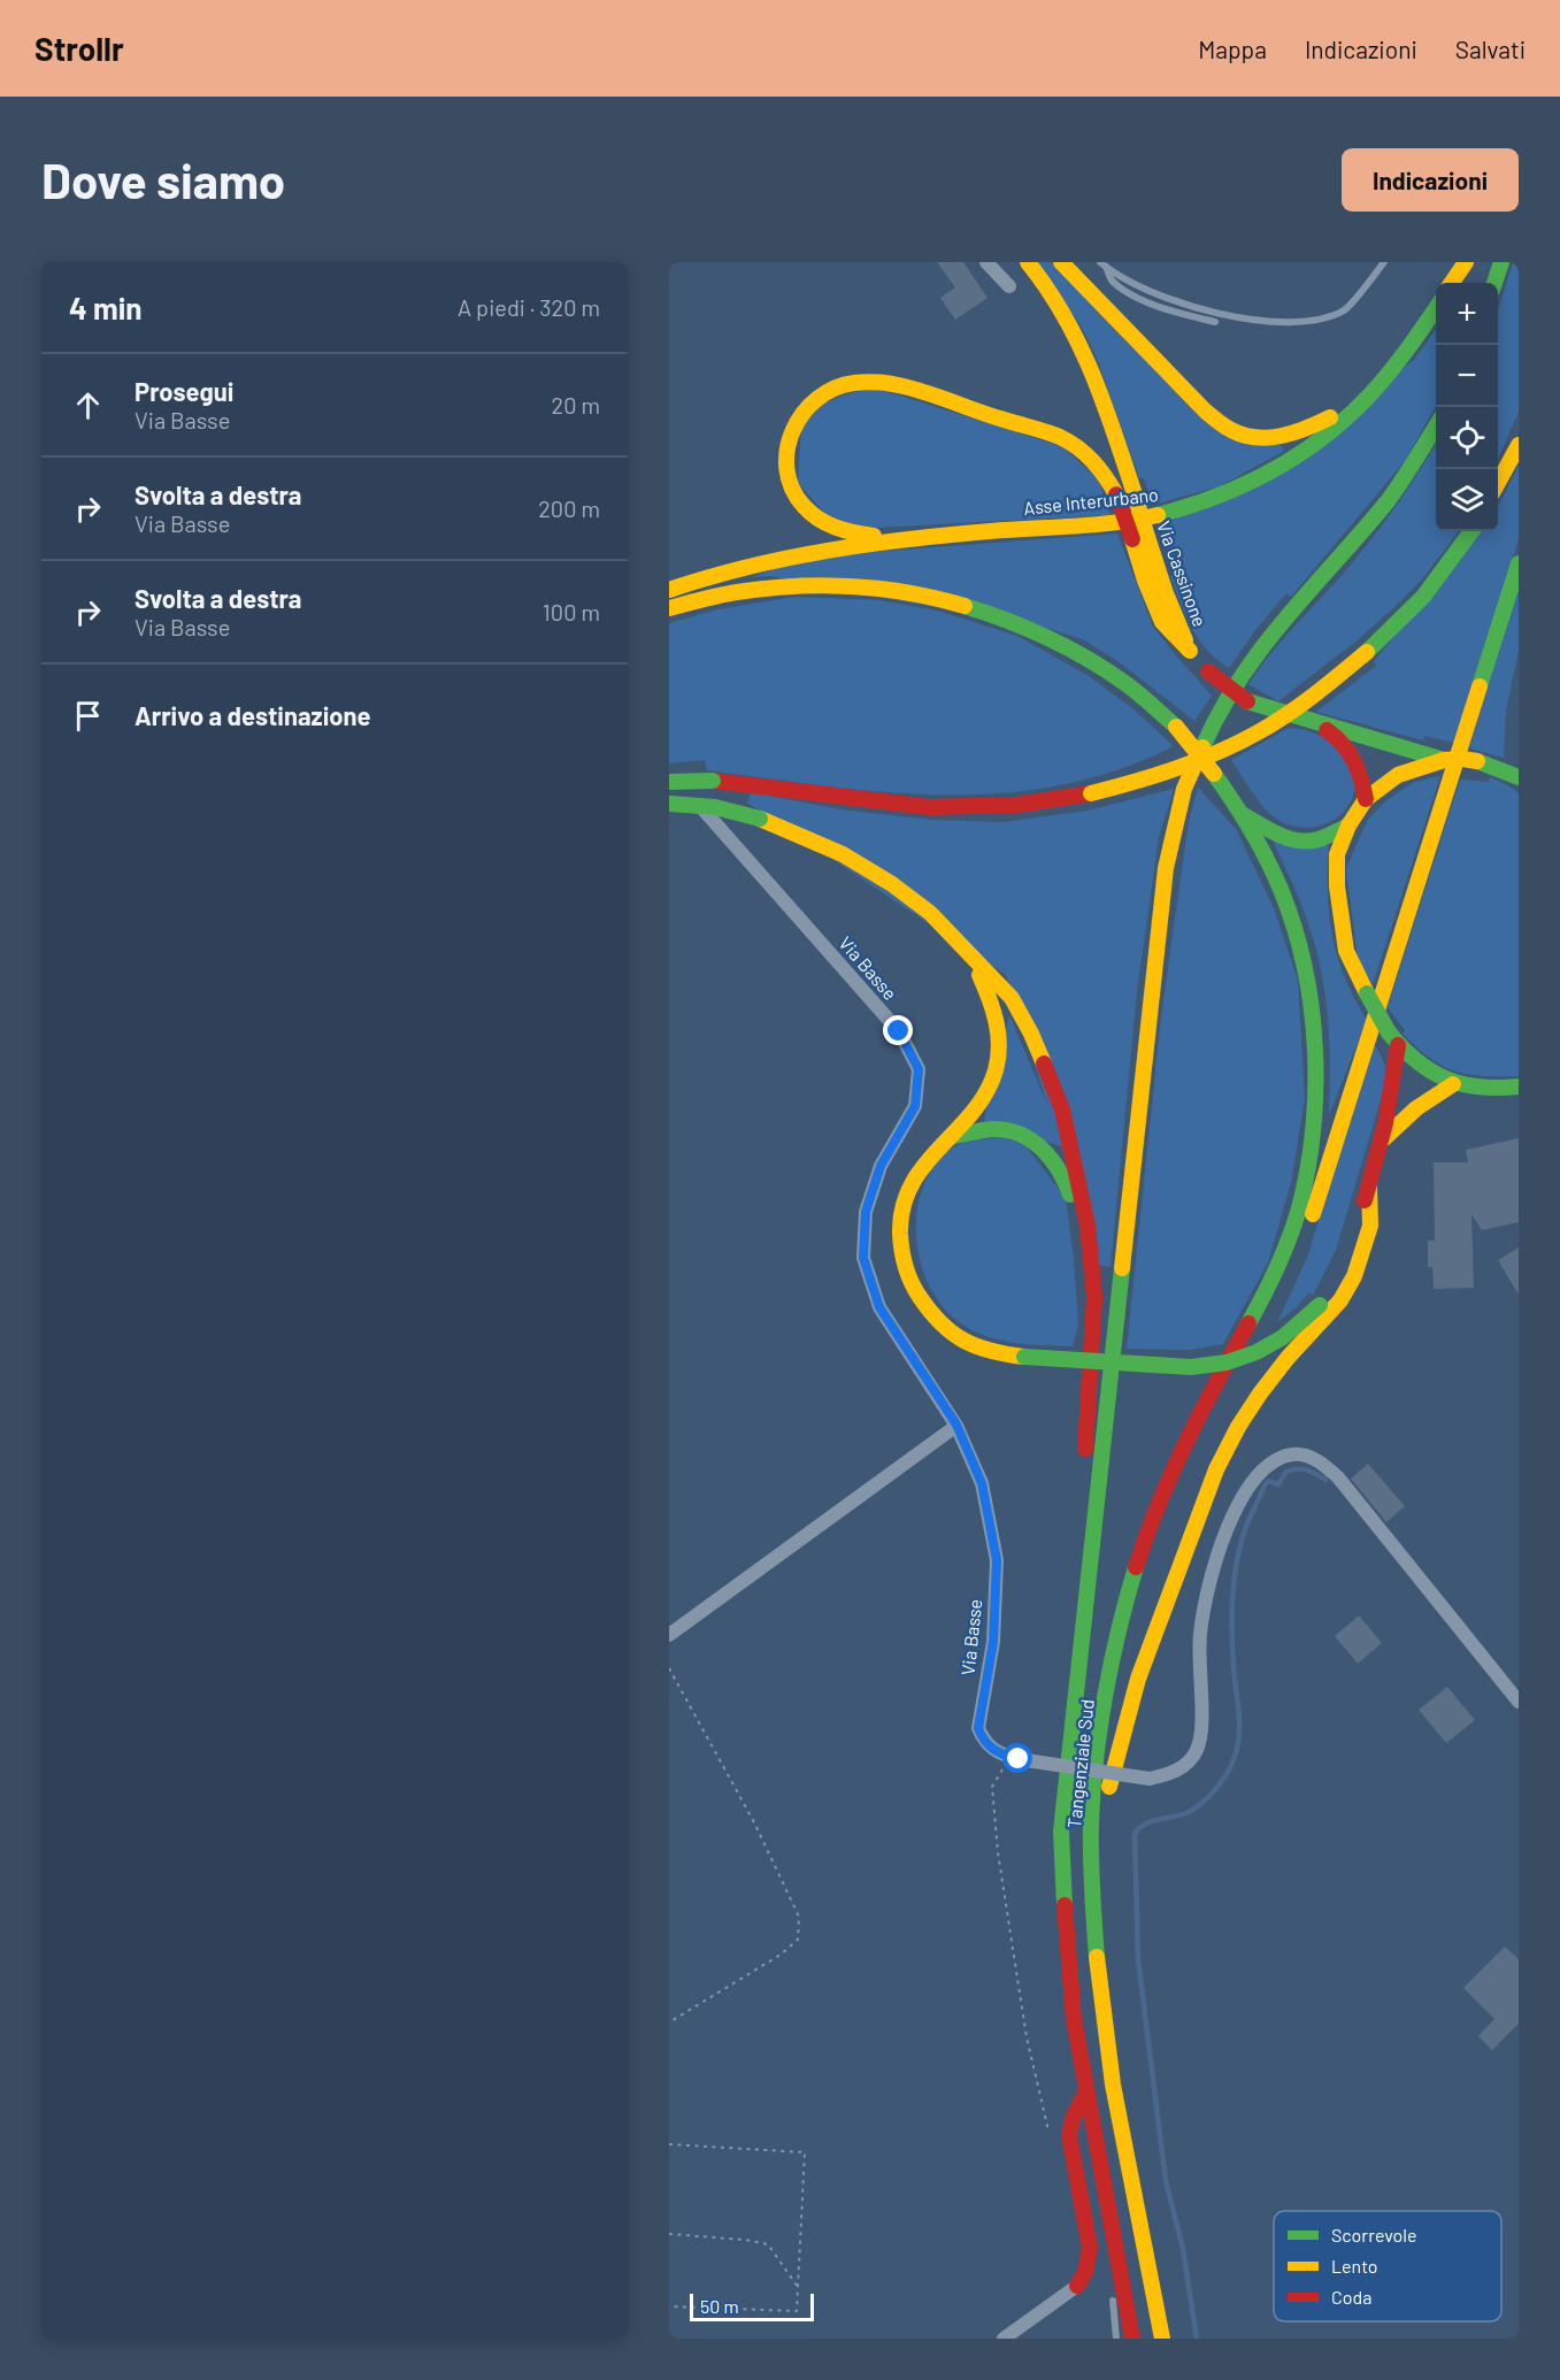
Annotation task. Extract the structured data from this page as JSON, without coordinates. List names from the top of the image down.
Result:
{
  "streets": {
    "main road": ["Asse Interurbano", "Via Cassinone", "Tangenziale Sud"],
    "street": ["Via Basse"]
  },
  "legend": ["Scorrevole", "Lento", "Coda"],
  "scale_bar": "50 m",
  "page": {
    "header": "Strollr",
    "nav": ["Mappa", "Indicazioni", "Salvati"],
    "buttons": "Indicazioni",
    "title": "Dove siamo",
    "heading": ["4 min", "A piedi · 320 m"],
    "map_buttons": ["+", "−"],
    "list": [
      ["Prosegui", "Via Basse", "20 m"],
      ["Svolta a destra", "Via Basse", "200 m"],
      ["Svolta a destra", "Via Basse", "100 m"],
      "Arrivo a destinazione"
    ],
    "scale": "50 m"
  }
}
